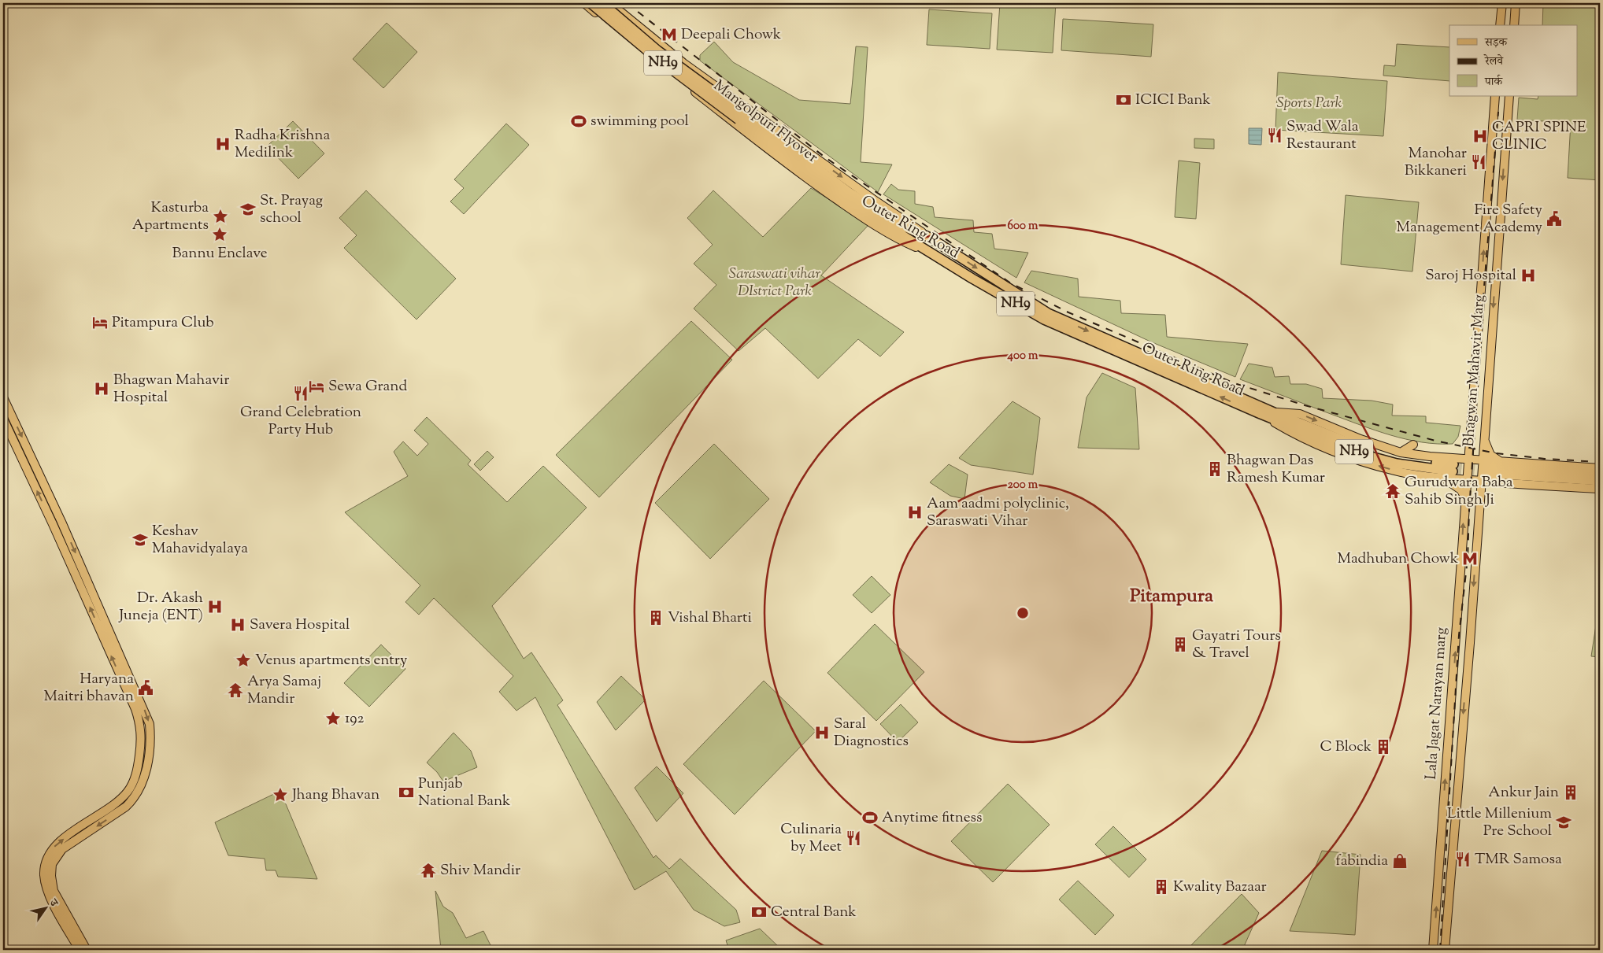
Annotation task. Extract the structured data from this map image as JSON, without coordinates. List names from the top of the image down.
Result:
{
  "streets": {
    "highway": ["NH9", "Mangolpuri Flyover", "Outer Ring Road"],
    "main road": ["Bhagwan Mahavir Marg", "Lala Jagat Narayan marg"]
  },
  "crossings": [
    ["Mangolpuri Flyover", "Outer Ring Road"],
    ["Bhagwan Mahavir Marg", "Lala Jagat Narayan marg"]
  ],
  "districts": ["Pitampura"],
  "parks": ["Sports Park", "Saraswati vihar DIstrict Park"],
  "places": {
    "metro station": ["Deepali Chowk", "Madhuban Chowk"],
    "bank": ["ICICI Bank", "Punjab National Bank", "Central Bank"],
    "sports": ["swimming pool", "Anytime fitness"],
    "restaurant": [
      "Swad Wala Restaurant",
      "Manohar Bikkaneri",
      "Grand Celebration Party Hub",
      "Culinaria by Meet",
      "TMR Samosa"
    ],
    "hospital": [
      "CAPRI SPINE CLINIC",
      "Radha Krishna Medilink",
      "Saroj Hospital",
      "Bhagwan Mahavir Hospital",
      "Aam aadmi polyclinic, Saraswati Vihar",
      "Dr. Akash Juneja (ENT)",
      "Savera Hospital",
      "Saral Diagnostics"
    ],
    "school or university": ["St. Prayag school", "Keshav Mahavidyalaya", "Little Millenium Pre School"],
    "place": [
      "Kasturba Apartments",
      "Bannu Enclave",
      "Venus apartments entry",
      "192",
      "Jhang Bhavan"
    ],
    "public building": ["Fire Safety Management Academy", "Haryana Maitri bhavan"],
    "hotel": ["Pitampura Club", "Sewa Grand"],
    "building": [
      "Bhagwan Das Ramesh Kumar",
      "Vishal Bharti",
      "Gayatri Tours & Travel",
      "C Block",
      "Ankur Jain",
      "Kwality Bazaar"
    ],
    "temple": ["Gurudwara Baba Sahib Singh Ji", "Arya Samaj Mandir", "Shiv Mandir"],
    "shop": ["fabindia"]
  },
  "legend": ["सड़क", "रेलवे", "पार्क"],
  "north": "top right",
  "rings": ["600 m", "400 m", "200 m"]
}
